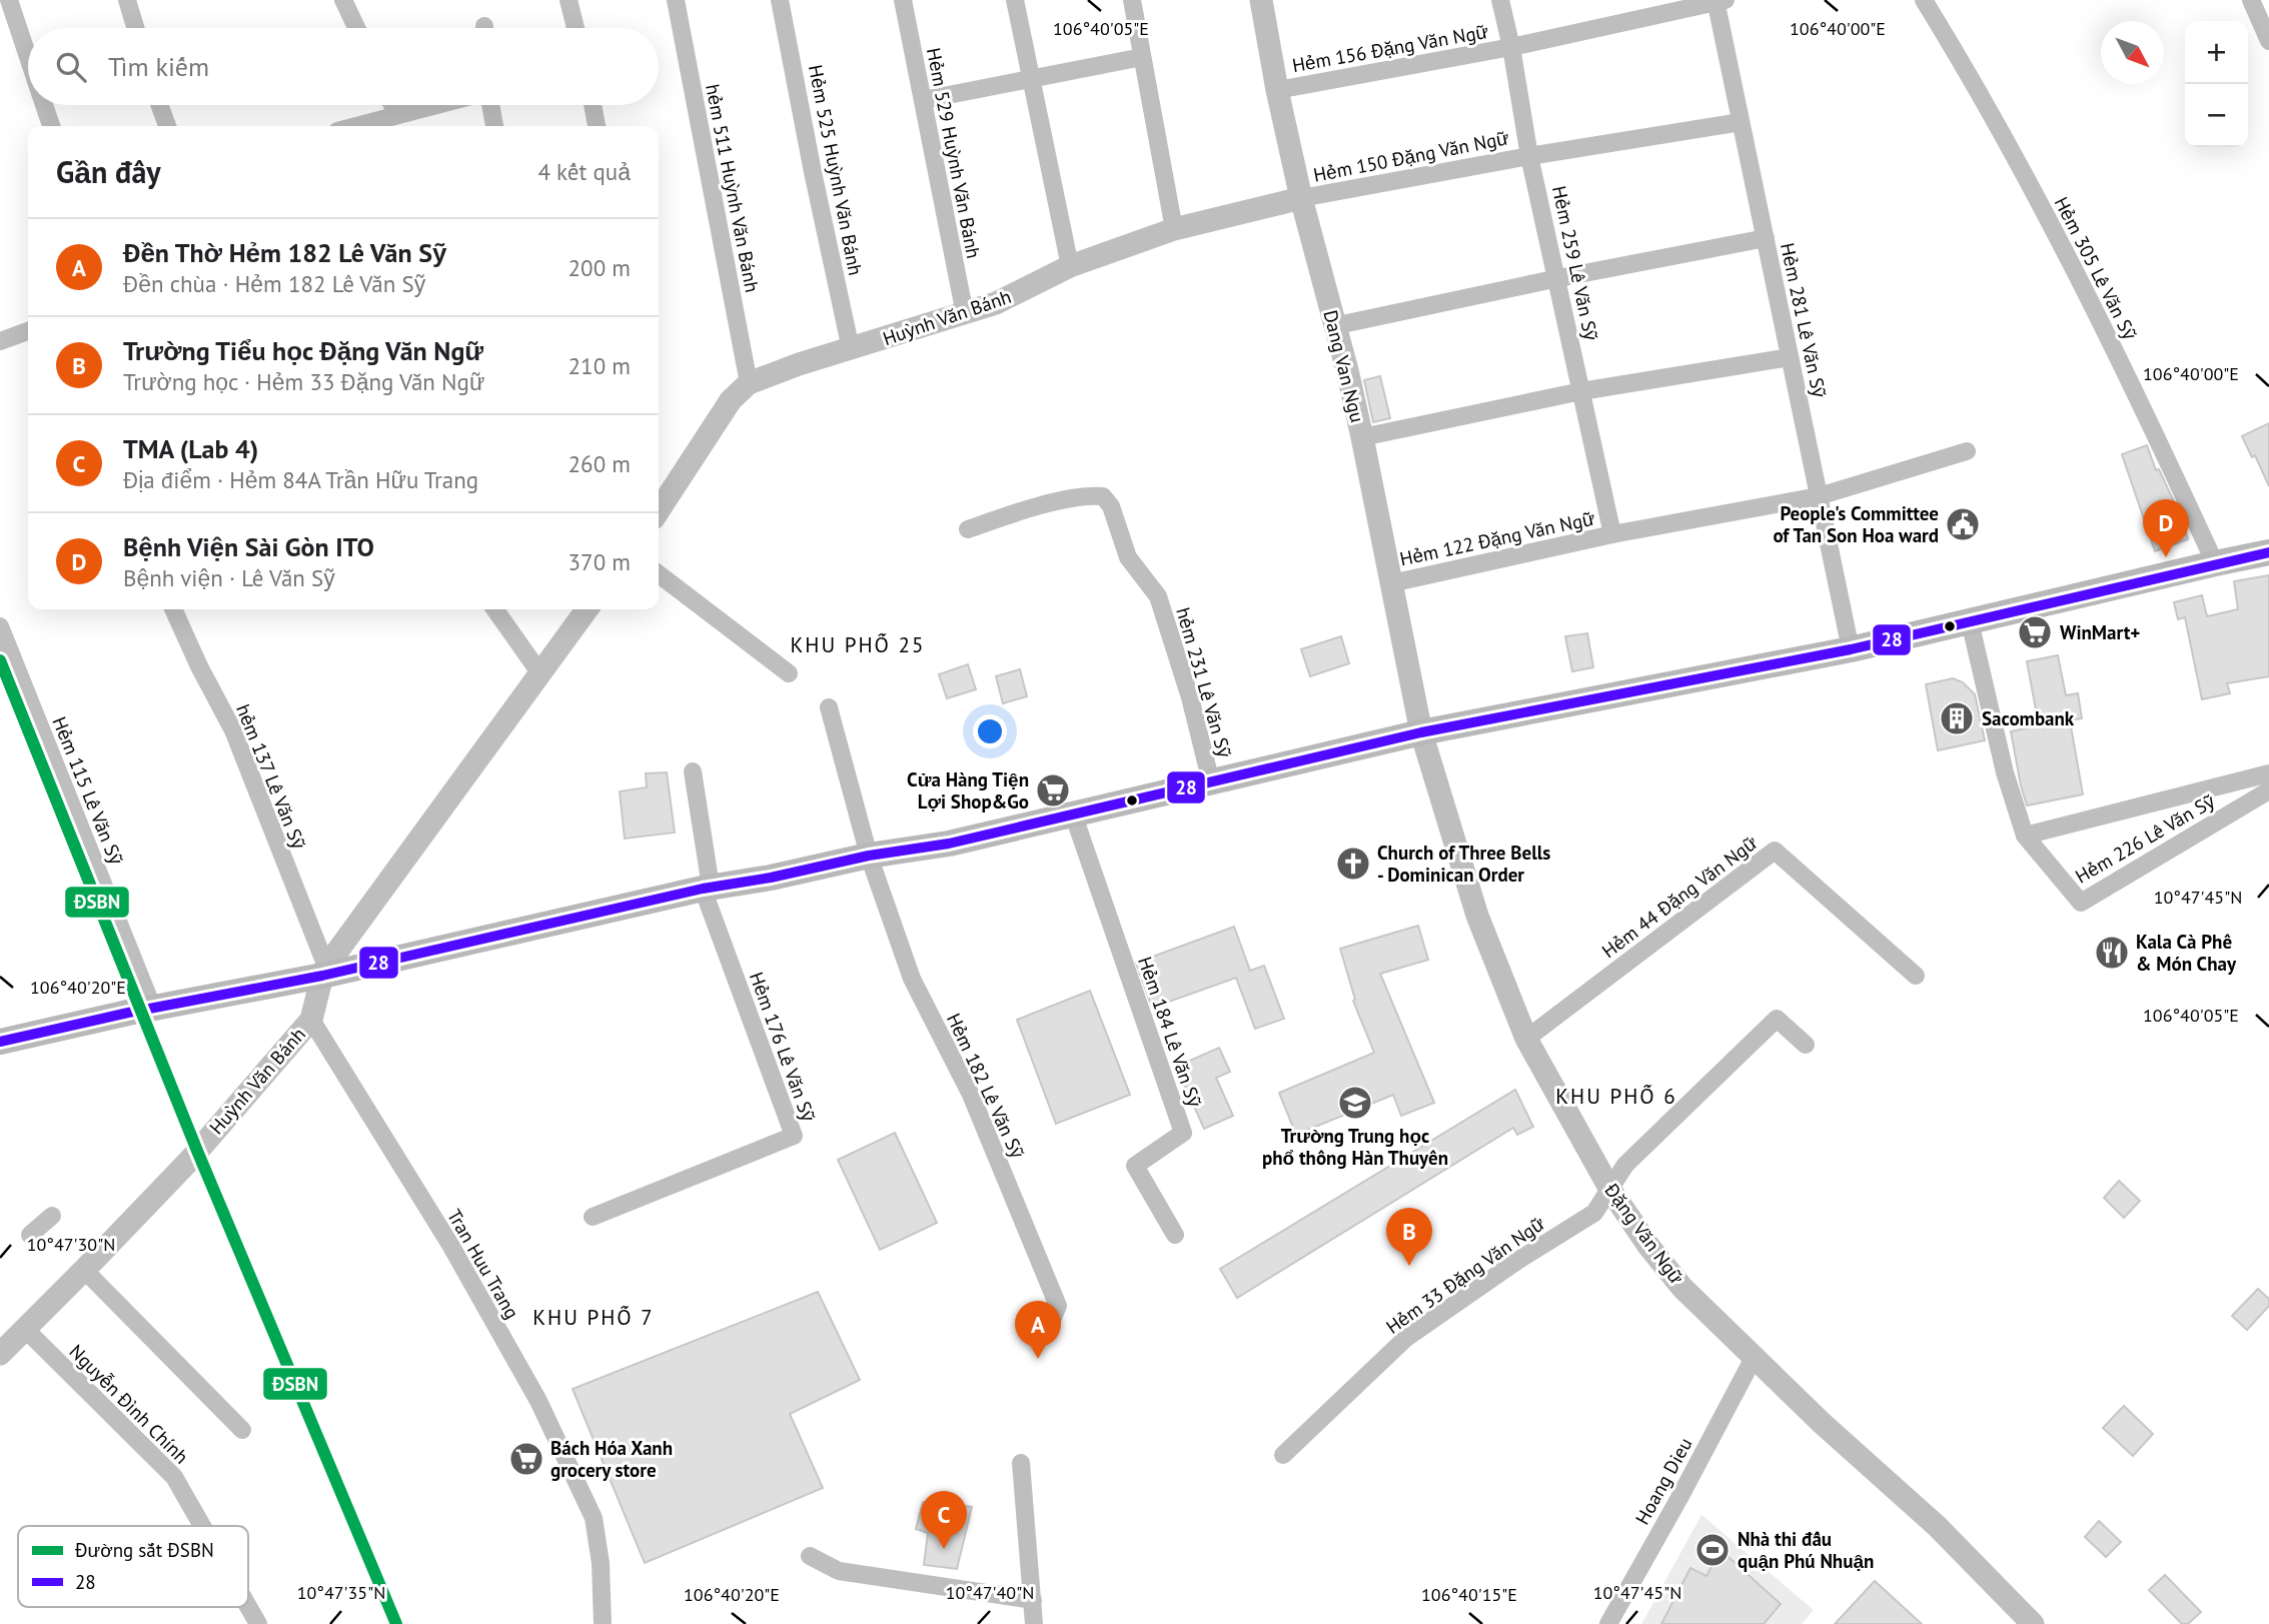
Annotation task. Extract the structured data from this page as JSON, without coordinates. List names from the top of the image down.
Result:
{
  "streets": {
    "street": [
      "Hẻm 156 Đặng Văn Ngữ",
      "Hẻm 529 Huỳnh Văn Bánh",
      "Hẻm 150 Đặng Văn Ngữ",
      "Hẻm 525 Huỳnh Văn Bánh",
      "hẻm 511 Huỳnh Văn Bánh",
      "Hẻm 259 Lê Văn Sỹ",
      "Hẻm 305 Lê Văn Sỹ",
      "Huỳnh Văn Bánh",
      "Hẻm 281 Lê Văn Sỹ",
      "Dang Van Ngu",
      "Hẻm 122 Đặng Văn Ngữ",
      "hẻm 231 Lê Văn Sỹ",
      "hẻm 137 Lê Văn Sỹ",
      "Hẻm 115 Lê Văn Sỹ",
      "Hẻm 226 Lê Văn Sỹ",
      "Hẻm 44 Đặng Văn Ngữ",
      "Hẻm 184 Lê Văn Sỹ",
      "Hẻm 176 Lê Văn Sỹ",
      "Hẻm 182 Lê Văn Sỹ",
      "Đặng Văn Ngữ",
      "Tran Huu Trang",
      "Hẻm 33 Đặng Văn Ngữ",
      "Nguyễn Đình Chính",
      "Hoang Dieu"
    ]
  },
  "crossings": [
    ["Hẻm 156 Đặng Văn Ngữ", "Hẻm 259 Lê Văn Sỹ"],
    ["Hẻm 156 Đặng Văn Ngữ", "Hẻm 281 Lê Văn Sỹ"],
    ["Hẻm 156 Đặng Văn Ngữ", "Dang Van Ngu"],
    ["Hẻm 529 Huỳnh Văn Bánh", "Huỳnh Văn Bánh"],
    ["Hẻm 150 Đặng Văn Ngữ", "Hẻm 259 Lê Văn Sỹ"],
    ["Hẻm 150 Đặng Văn Ngữ", "Huỳnh Văn Bánh"],
    ["Hẻm 150 Đặng Văn Ngữ", "Hẻm 281 Lê Văn Sỹ"],
    ["Hẻm 150 Đặng Văn Ngữ", "Dang Van Ngu"],
    ["Hẻm 525 Huỳnh Văn Bánh", "Huỳnh Văn Bánh"],
    ["hẻm 511 Huỳnh Văn Bánh", "Huỳnh Văn Bánh"],
    ["Hẻm 259 Lê Văn Sỹ", "Hẻm 122 Đặng Văn Ngữ"],
    ["Huỳnh Văn Bánh", "Dang Van Ngu"],
    ["Huỳnh Văn Bánh", "hẻm 137 Lê Văn Sỹ"],
    ["Huỳnh Văn Bánh", "Tran Huu Trang"],
    ["Huỳnh Văn Bánh", "Nguyễn Đình Chính"],
    ["Hẻm 281 Lê Văn Sỹ", "Hẻm 122 Đặng Văn Ngữ"],
    ["Dang Van Ngu", "Hẻm 122 Đặng Văn Ngữ"],
    ["Dang Van Ngu", "Đặng Văn Ngữ"],
    ["Hẻm 44 Đặng Văn Ngữ", "Đặng Văn Ngữ"],
    ["Đặng Văn Ngữ", "Hẻm 33 Đặng Văn Ngữ"],
    ["Đặng Văn Ngữ", "Hoang Dieu"]
  ],
  "districts": ["KHU PHỐ 25", "KHU PHỐ 6", "KHU PHỐ 7"],
  "places": {
    "public building": ["People's Committee of Tan Son Hoa ward"],
    "supermarket": ["WinMart+", "Cửa Hàng Tiện Lợi Shop&Go", "Bách Hóa Xanh grocery store"],
    "building": ["Sacombank"],
    "church": ["Church of Three Bells - Dominican Order"],
    "restaurant": ["Kala Cà Phê & Món Chay"],
    "school or university": ["Trường Trung học phổ thông Hàn Thuyên"],
    "sports": ["Nhà thi đấu quận Phú Nhuận"]
  },
  "lines": ["transit line 28", "rail line ĐSBN"],
  "legend": ["Đường sắt ĐSBN", "28"],
  "north": "bottom right",
  "page": {
    "map_buttons": ["+", "−"],
    "search": "Tìm kiếm",
    "heading": ["Gần đây", "4 kết quả"],
    "list": [
      {
        "mark": "A",
        "name": "Đền Thờ Hẻm 182 Lê Văn Sỹ",
        "note": "Đền chùa · Hẻm 182 Lê Văn Sỹ",
        "value": "200 m"
      },
      {
        "mark": "B",
        "name": "Trường Tiểu học Đặng Văn Ngữ",
        "note": "Trường học · Hẻm 33 Đặng Văn Ngữ",
        "value": "210 m"
      },
      {
        "mark": "C",
        "name": "TMA (Lab 4)",
        "note": "Địa điểm · Hẻm 84A Trần Hữu Trang",
        "value": "260 m"
      },
      {
        "mark": "D",
        "name": "Bệnh Viện Sài Gòn ITO",
        "note": "Bệnh viện · Lê Văn Sỹ",
        "value": "370 m"
      }
    ],
    "pins": [
      "D",
      "B",
      "A",
      "C"
    ]
  },
  "coordinates": [
    "106°40'05\"E",
    "106°40'00\"E",
    "10°47'45\"N",
    "106°40'20\"E",
    "10°47'30\"N",
    "10°47'35\"N",
    "10°47'40\"N",
    "106°40'15\"E"
  ]
}
